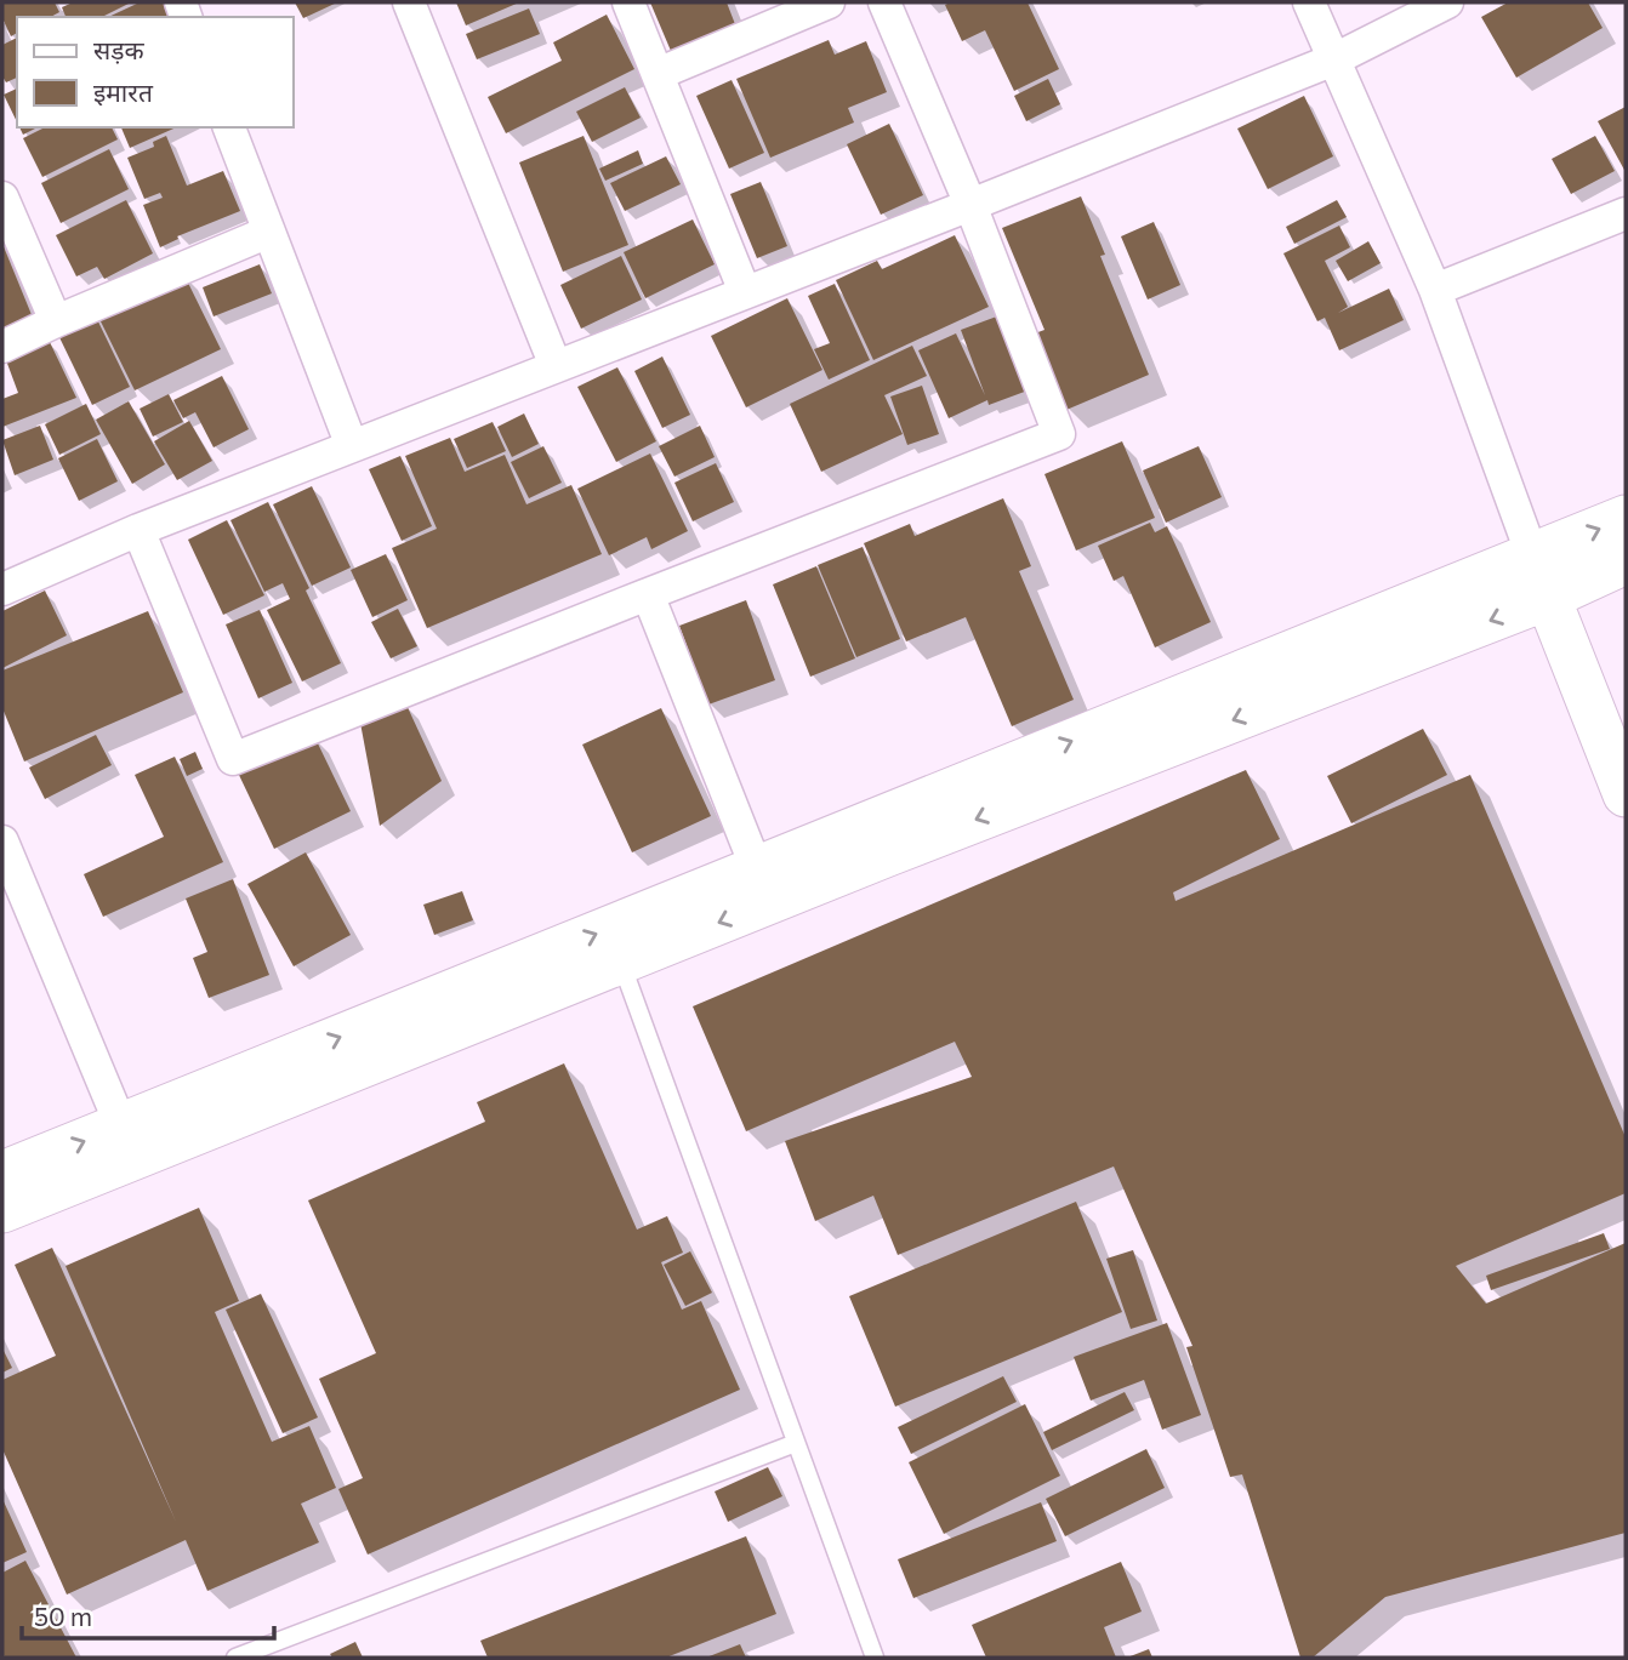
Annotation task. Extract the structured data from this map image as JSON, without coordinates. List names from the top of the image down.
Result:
{
  "legend": ["सड़क", "इमारत"],
  "scale_bar": "50 m"
}
